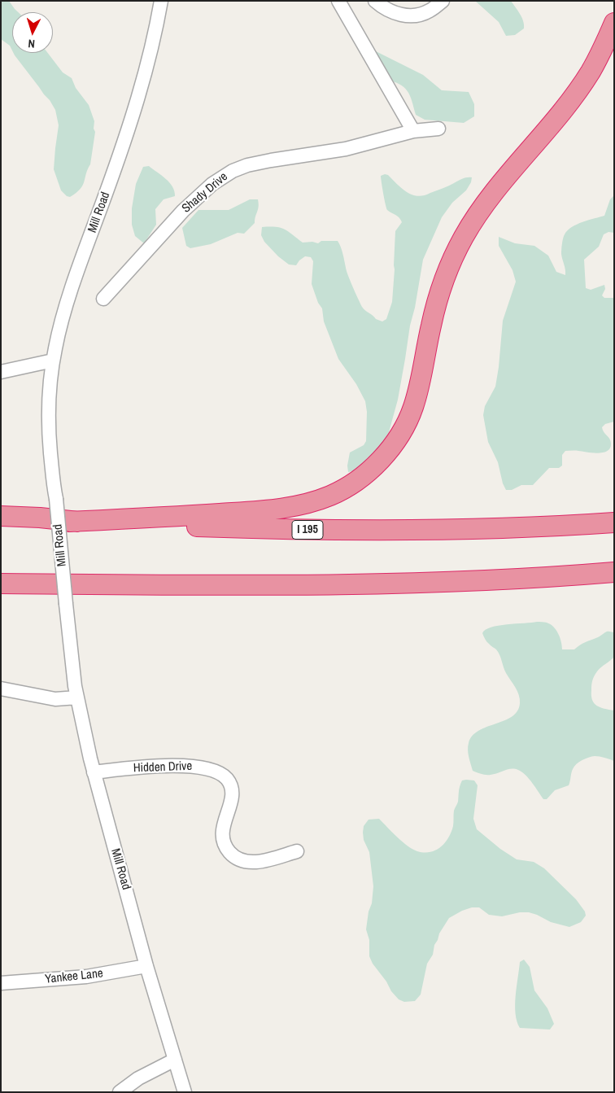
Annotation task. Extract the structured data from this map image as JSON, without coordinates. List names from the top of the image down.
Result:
{
  "streets": {
    "highway": ["I 195"],
    "street": [
      "Shady Drive",
      "Mill Road",
      "Hidden Drive",
      "Yankee Lane"
    ]
  },
  "crossings": [
    ["Mill Road", "Hidden Drive"],
    ["Mill Road", "Yankee Lane"]
  ],
  "north": "bottom"
}
